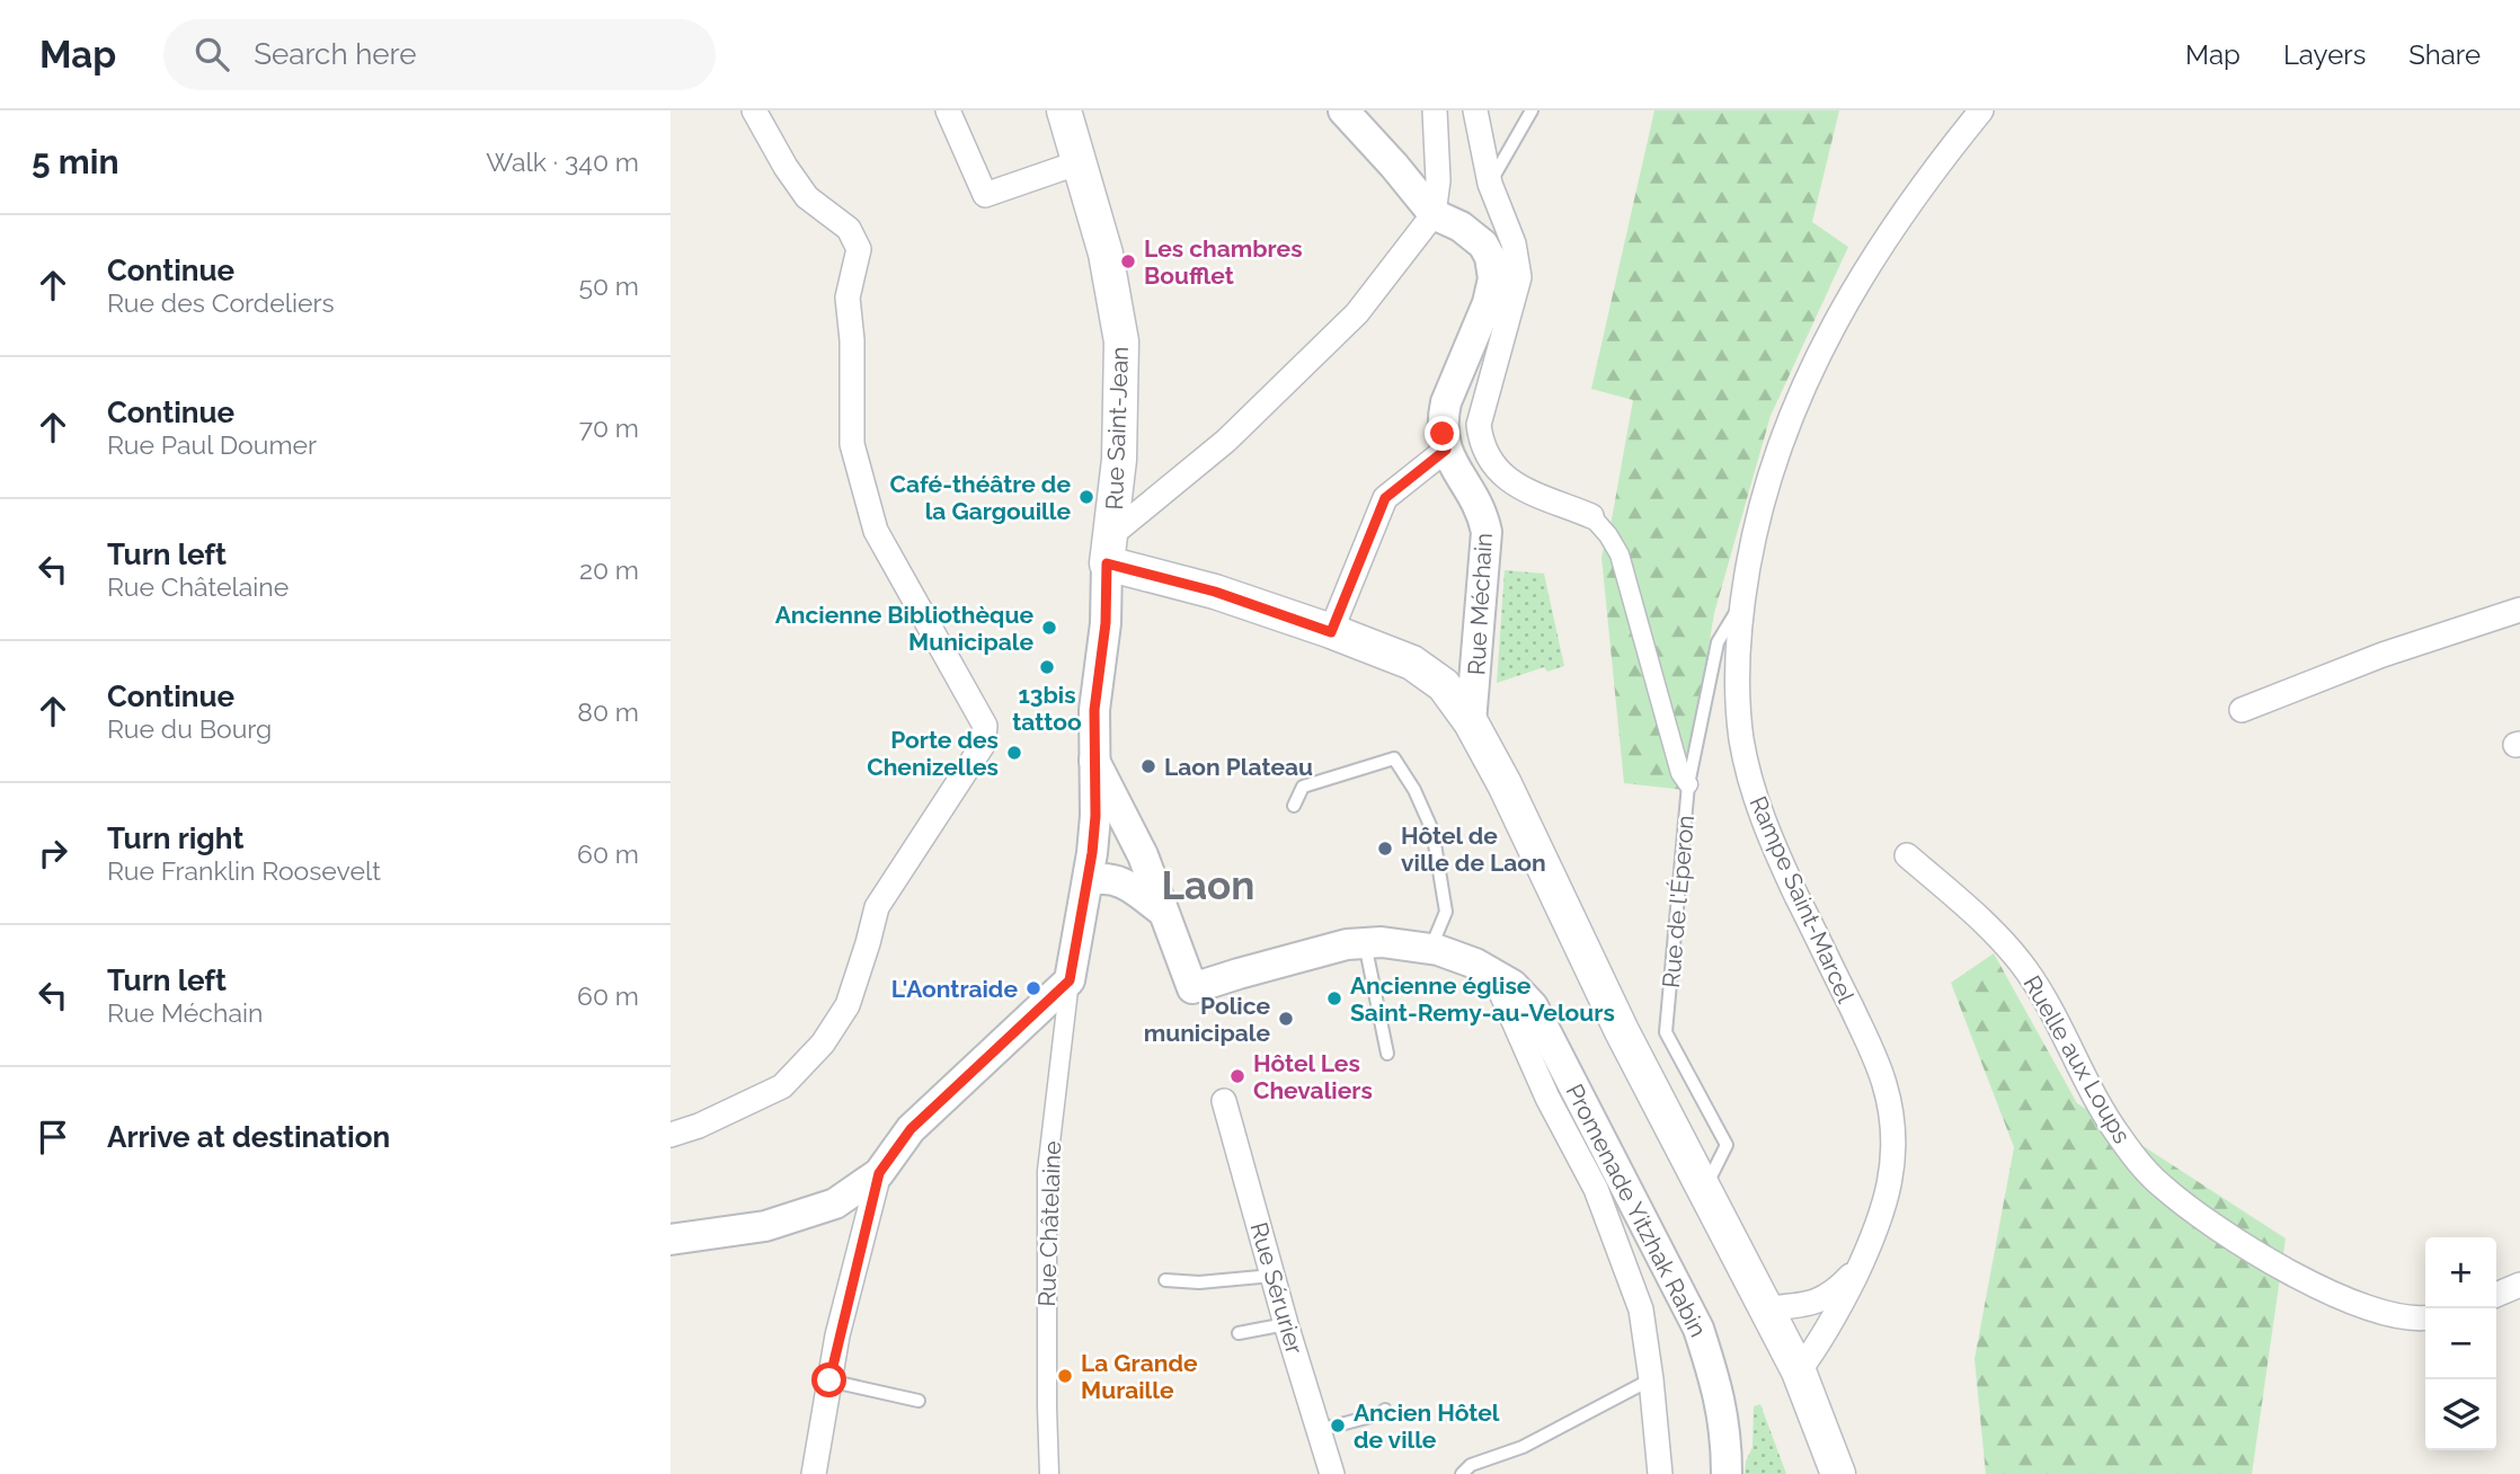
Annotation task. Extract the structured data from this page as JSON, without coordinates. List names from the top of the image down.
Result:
{
  "streets": {
    "main road": ["Rue Saint-Jean"],
    "street": [
      "Rue Méchain",
      "Rampe Saint-Marcel",
      "Ruelle aux Loups",
      "Promenade Yitzhak Rabin",
      "Rue Châtelaine",
      "Rue Sérurier"
    ],
    "lane": ["Rue de l'Éperon"]
  },
  "crossings": [
    ["Rue Saint-Jean", "Rue Châtelaine"],
    ["Rampe Saint-Marcel", "Rue de l'Éperon"]
  ],
  "districts": ["Laon"],
  "places": [
    "Les chambres Boufflet",
    "Café-théâtre de la Gargouille",
    "Ancienne Bibliothèque Municipale",
    "13bis tattoo",
    "Porte des Chenizelles",
    "Laon Plateau",
    "Hôtel de ville de Laon",
    "L'Aontraide",
    "Ancienne église Saint-Remy-au-Velours",
    "Police municipale",
    "Hôtel Les Chevaliers",
    "La Grande Muraille",
    "Ancien Hôtel de ville"
  ],
  "page": {
    "header": "Map",
    "search": "Search here",
    "nav": ["Map", "Layers", "Share"],
    "heading": ["5 min", "Walk · 340 m"],
    "list": [
      ["Continue", "Rue des Cordeliers", "50 m"],
      ["Continue", "Rue Paul Doumer", "70 m"],
      ["Turn left", "Rue Châtelaine", "20 m"],
      ["Continue", "Rue du Bourg", "80 m"],
      ["Turn right", "Rue Franklin Roosevelt", "60 m"],
      ["Turn left", "Rue Méchain", "60 m"],
      "Arrive at destination"
    ],
    "map_buttons": ["+", "−"]
  }
}
